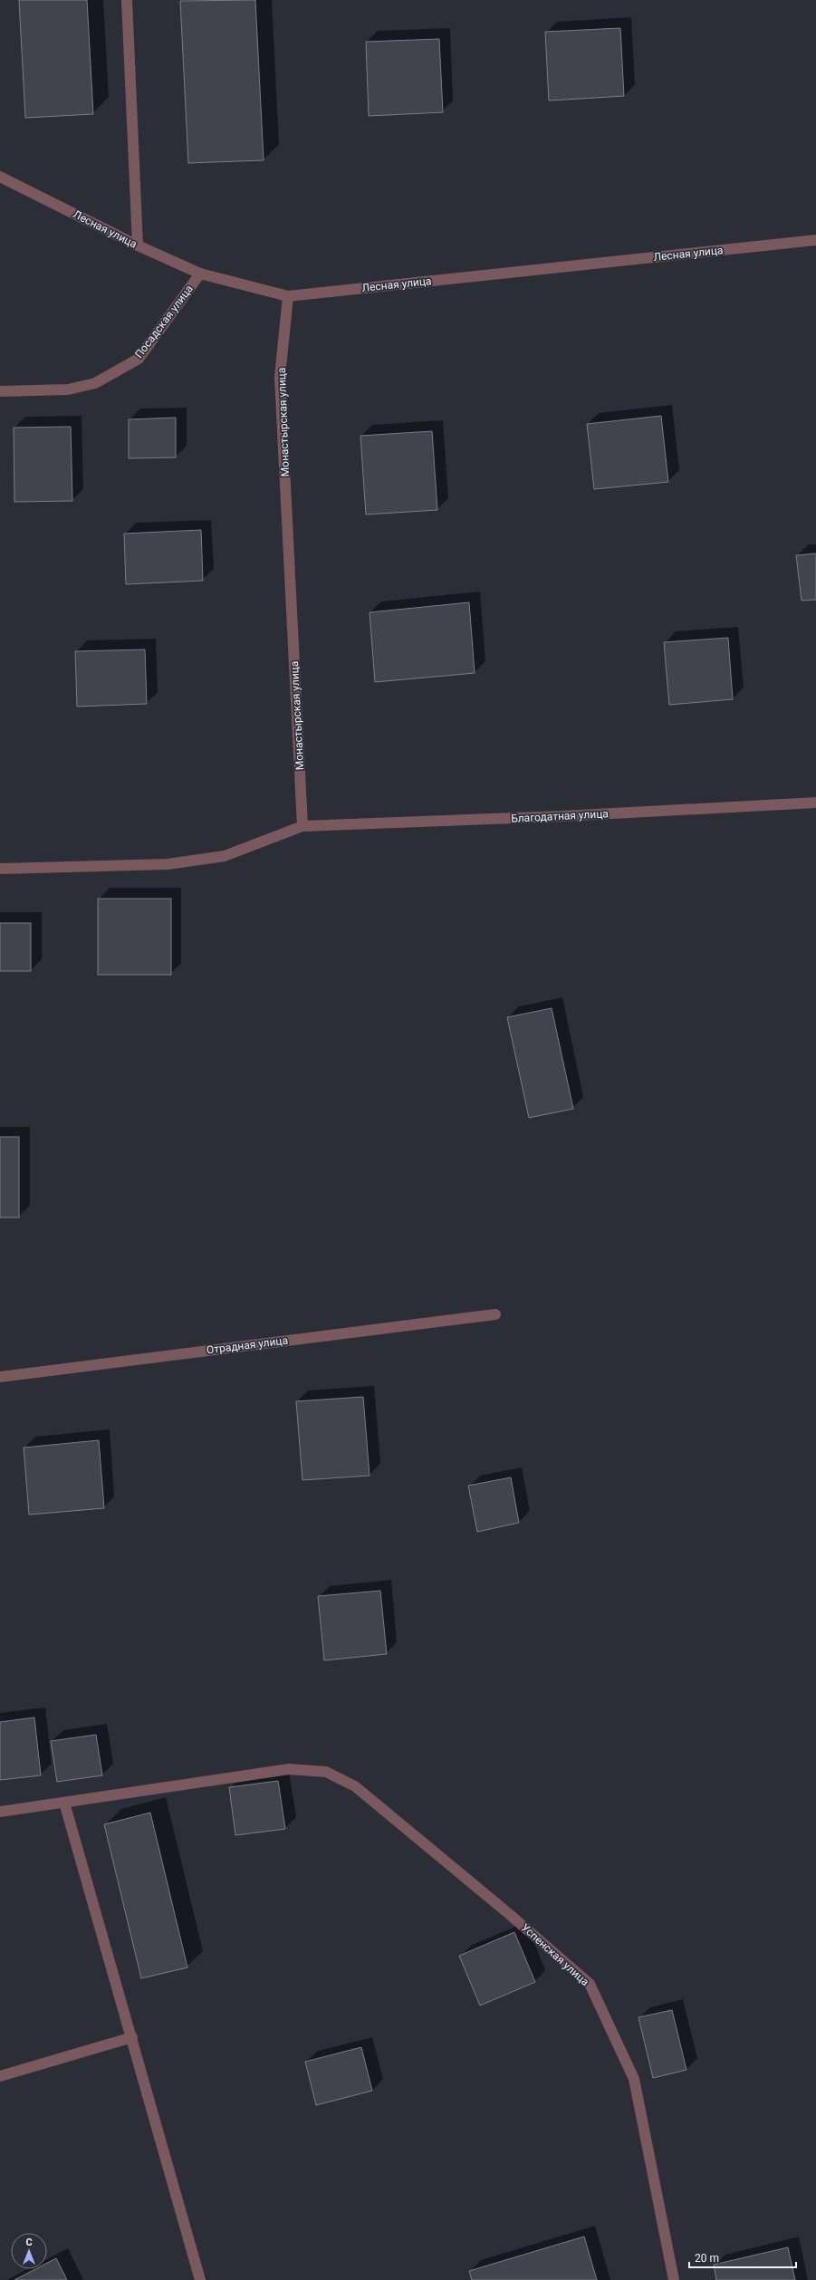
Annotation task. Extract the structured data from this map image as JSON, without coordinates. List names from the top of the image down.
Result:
{
  "streets": {
    "street": [
      "Лесная улица",
      "Посадская улица",
      "Монастырская улица",
      "Благодатная улица",
      "Отрадная улица",
      "Успенская улица"
    ]
  },
  "crossings": [
    ["Лесная улица", "Посадская улица"],
    ["Лесная улица", "Монастырская улица"],
    ["Монастырская улица", "Благодатная улица"]
  ],
  "scale_bar": "20 m",
  "north": "top"
}
